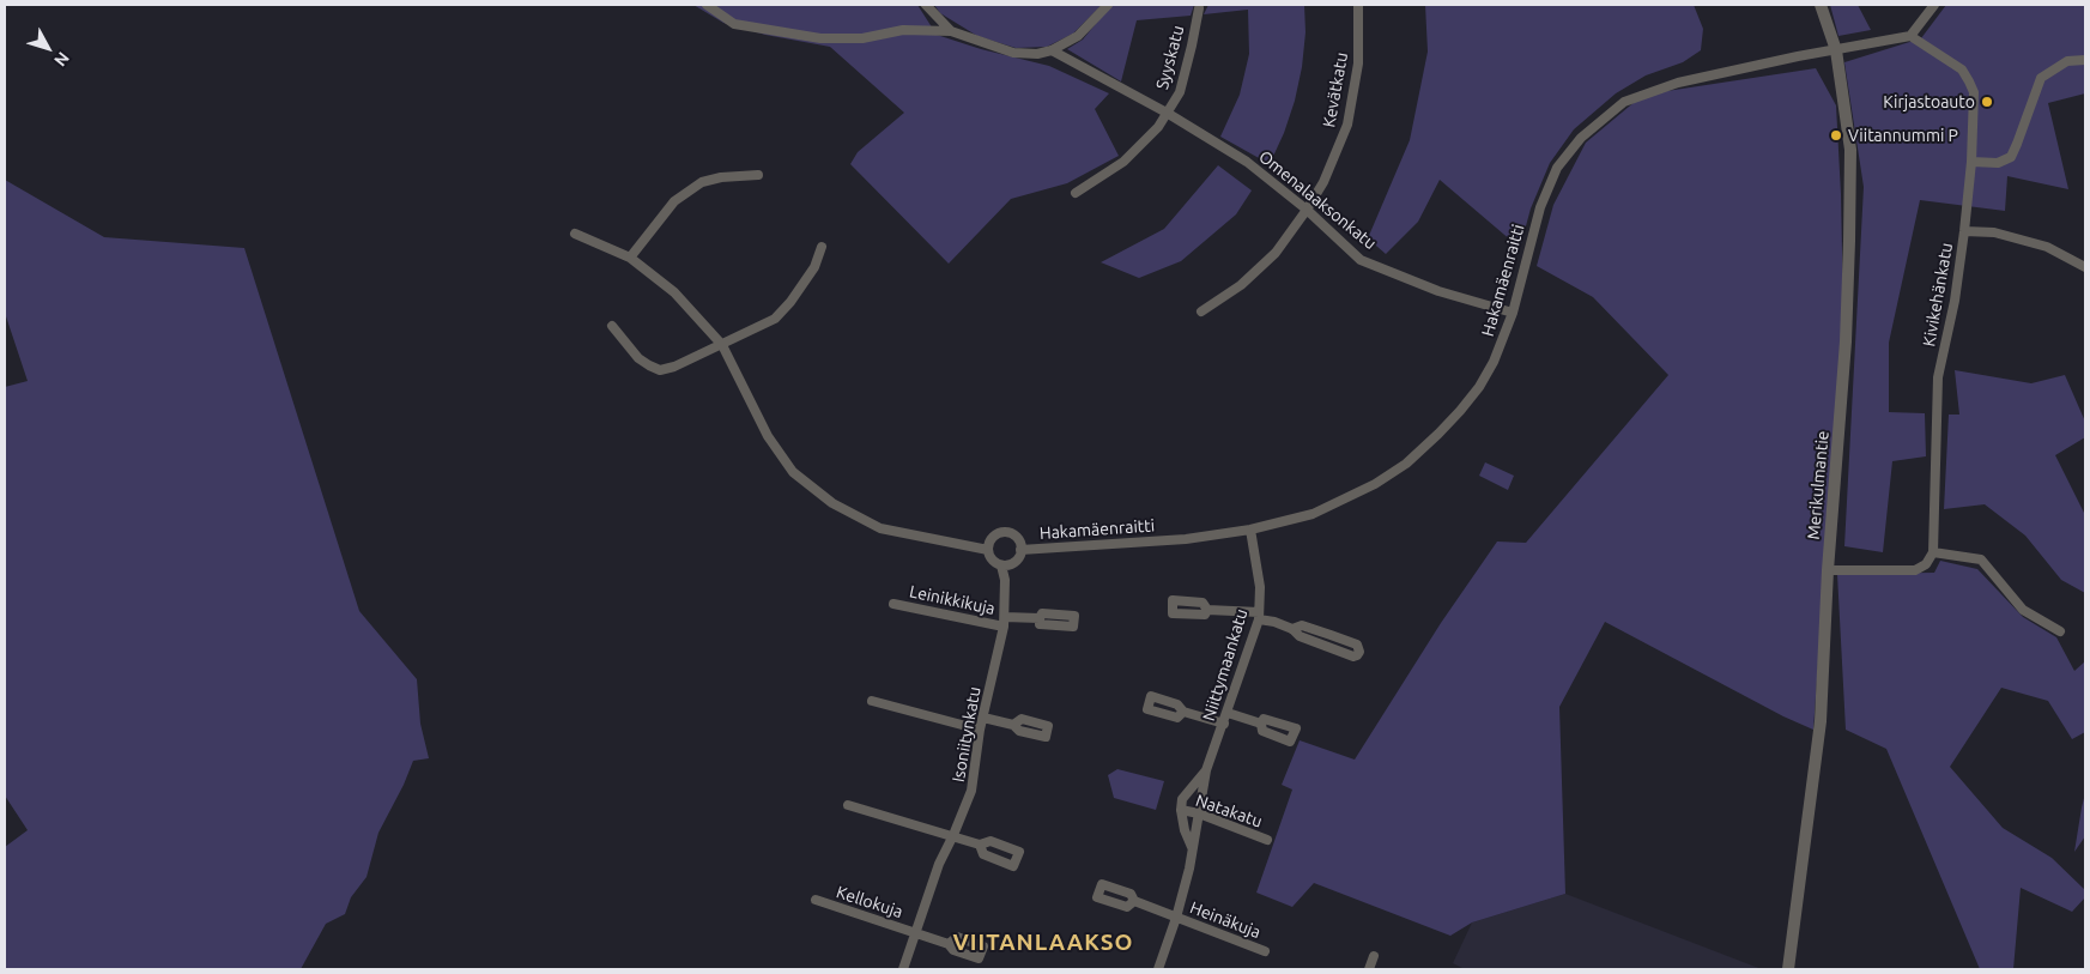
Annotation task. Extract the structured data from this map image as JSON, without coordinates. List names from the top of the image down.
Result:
{
  "streets": {
    "street": [
      "Syyskatu",
      "Kevätkatu",
      "Omenalaaksonkatu",
      "Hakamäenraitti",
      "Kivikehänkatu",
      "Merikulmantie",
      "Leinikkikuja",
      "Niittymaankatu",
      "Isoniitynkatu",
      "Natakatu",
      "Kellokuja",
      "Heinäkuja"
    ]
  },
  "crossings": [
    ["Syyskatu", "Omenalaaksonkatu"],
    ["Kevätkatu", "Omenalaaksonkatu"],
    ["Omenalaaksonkatu", "Hakamäenraitti"],
    ["Hakamäenraitti", "Merikulmantie"],
    ["Hakamäenraitti", "Niittymaankatu"],
    ["Hakamäenraitti", "Isoniitynkatu"],
    ["Leinikkikuja", "Isoniitynkatu"],
    ["Niittymaankatu", "Natakatu"],
    ["Niittymaankatu", "Heinäkuja"],
    ["Isoniitynkatu", "Kellokuja"]
  ],
  "districts": ["VIITANLAAKSO"],
  "places": ["Kirjastoauto", "Viitannummi P"],
  "north": "bottom right"
}
